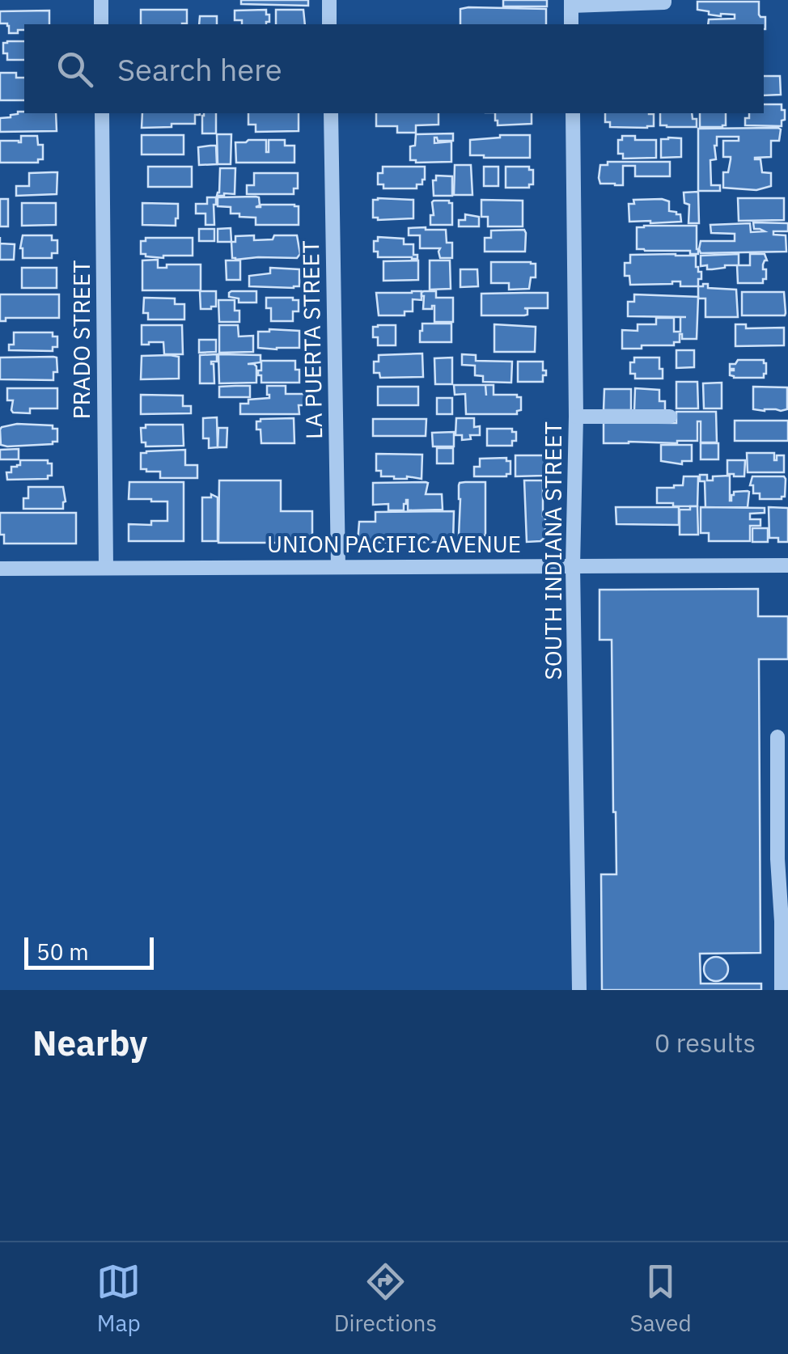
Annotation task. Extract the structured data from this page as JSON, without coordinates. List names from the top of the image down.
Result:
{
  "streets": {
    "street": [
      "PRADO STREET",
      "LA PUERTA STREET",
      "UNION PACIFIC AVENUE",
      "SOUTH INDIANA STREET"
    ]
  },
  "crossings": [
    ["PRADO STREET", "UNION PACIFIC AVENUE"],
    ["LA PUERTA STREET", "UNION PACIFIC AVENUE"],
    ["UNION PACIFIC AVENUE", "SOUTH INDIANA STREET"]
  ],
  "scale_bar": "50 m",
  "page": {
    "search": "Search here",
    "scale": "50 m",
    "heading": ["Nearby", "0 results"],
    "nav": ["Map", "Directions", "Saved"]
  }
}
